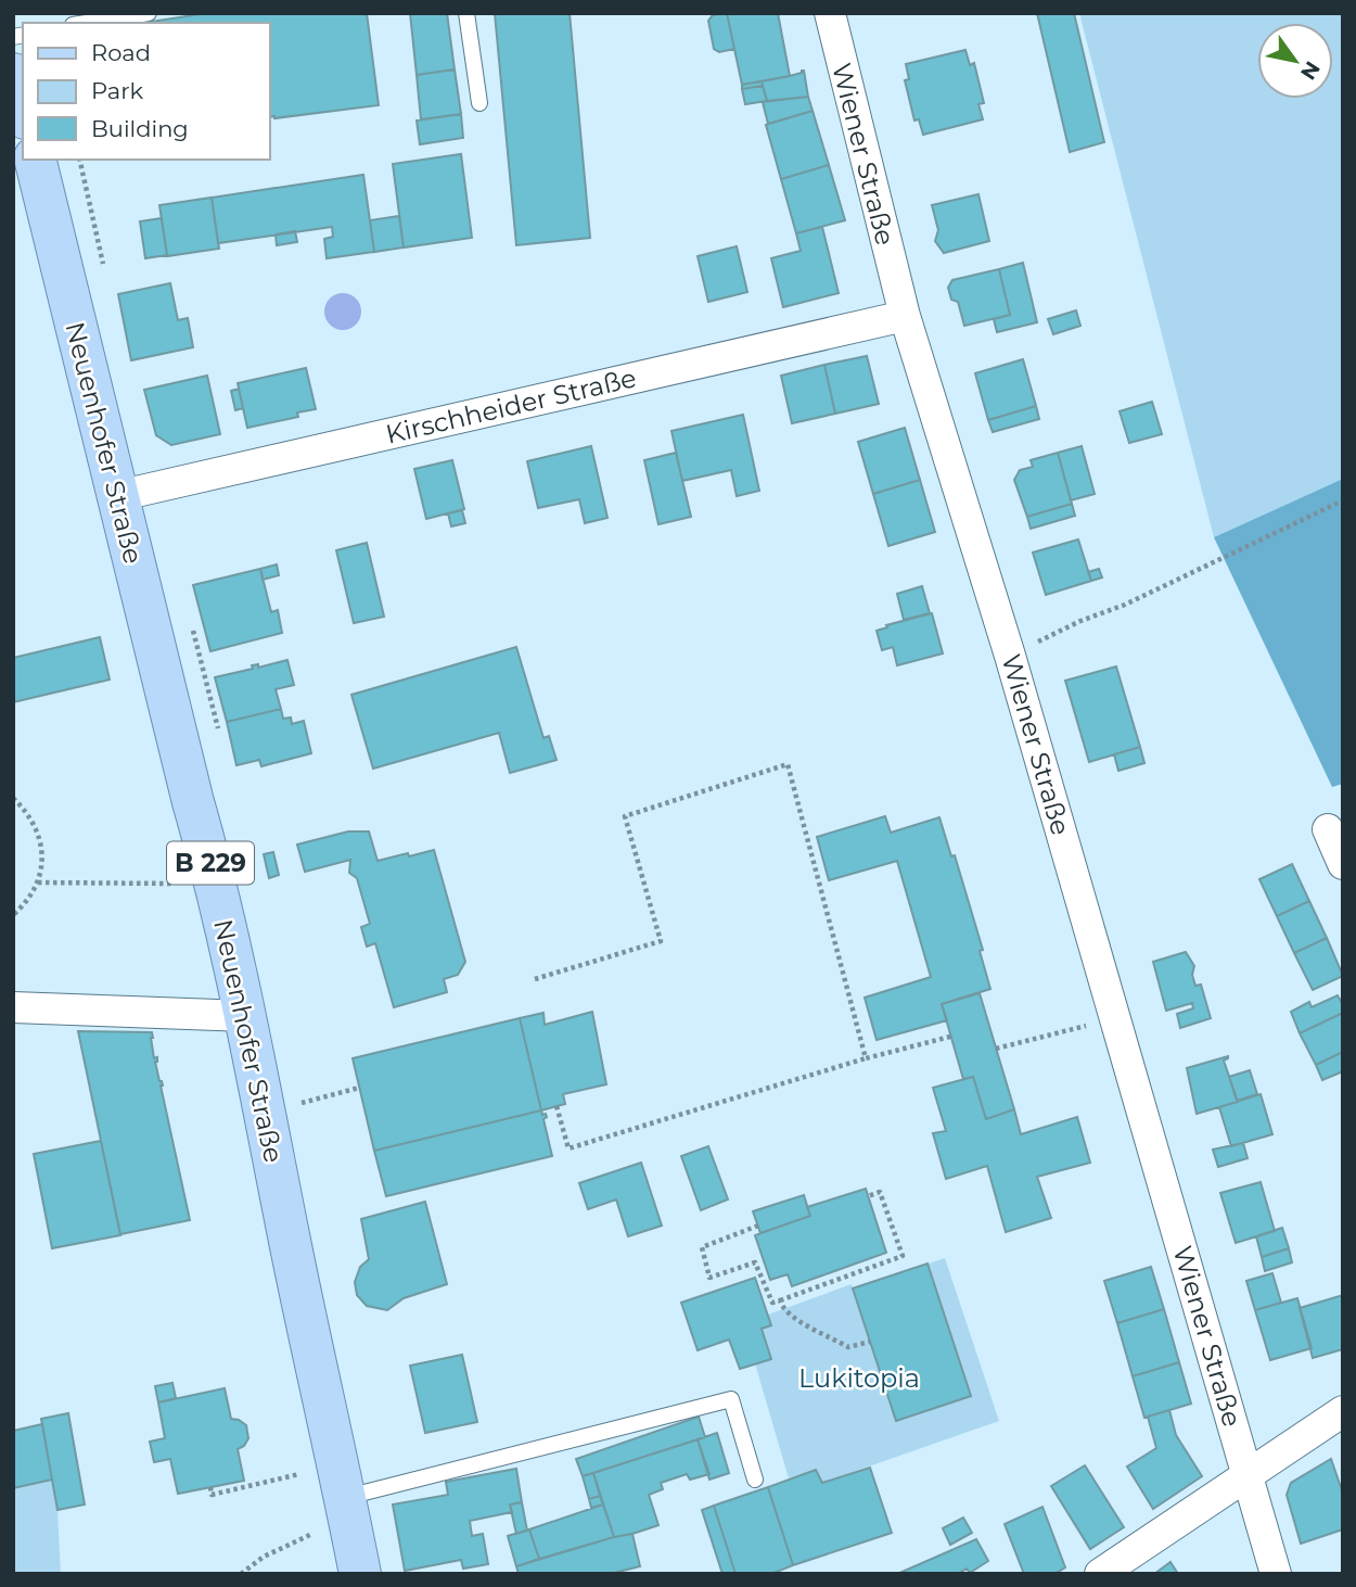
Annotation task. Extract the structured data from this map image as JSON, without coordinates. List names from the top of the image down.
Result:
{
  "streets": {
    "main road": ["Neuenhofer Straße", "B 229"],
    "street": ["Wiener Straße", "Kirschheider Straße"]
  },
  "crossings": [
    ["Wiener Straße", "Kirschheider Straße"],
    ["Kirschheider Straße", "Neuenhofer Straße"]
  ],
  "parks": ["Lukitopia"],
  "legend": ["Road", "Park", "Building"],
  "north": "bottom right"
}
